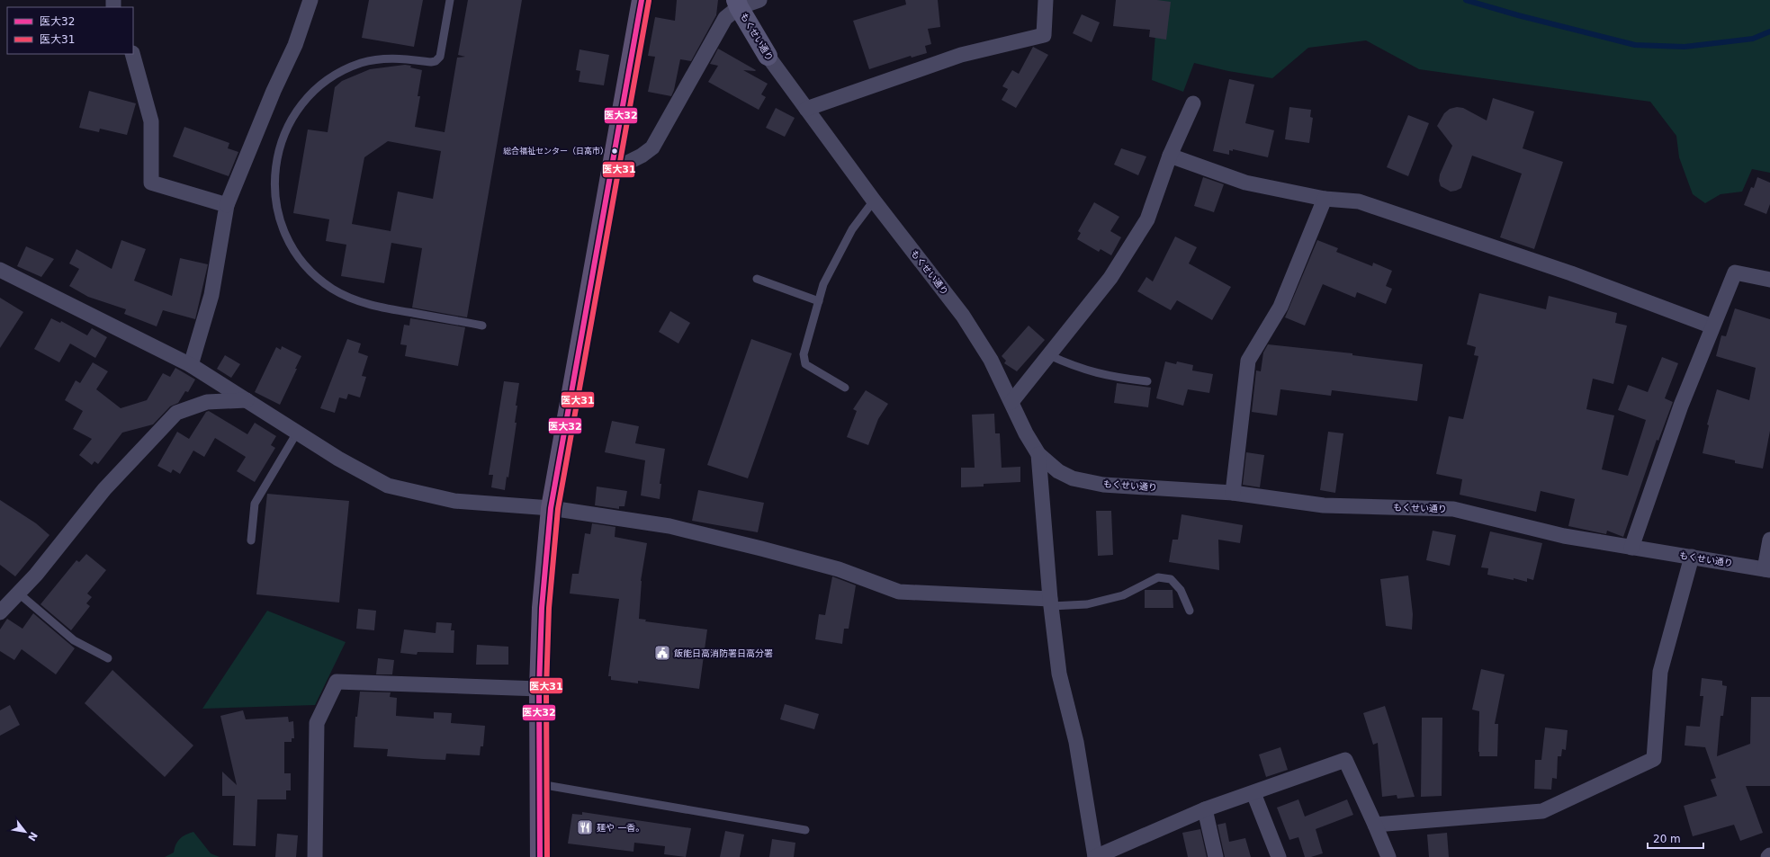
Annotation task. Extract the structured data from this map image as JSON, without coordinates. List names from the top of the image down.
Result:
{
  "streets": {
    "street": ["もくせい通り"]
  },
  "places": {
    "other": ["総合福祉センター（日高市）"],
    "public building": ["飯能日高消防署日高分署"],
    "restaurant": ["麺や 一香。"]
  },
  "lines": ["transit line 医大32", "transit line 医大31"],
  "legend": ["医大32", "医大31"],
  "scale_bar": "20 m",
  "north": "bottom right"
}
